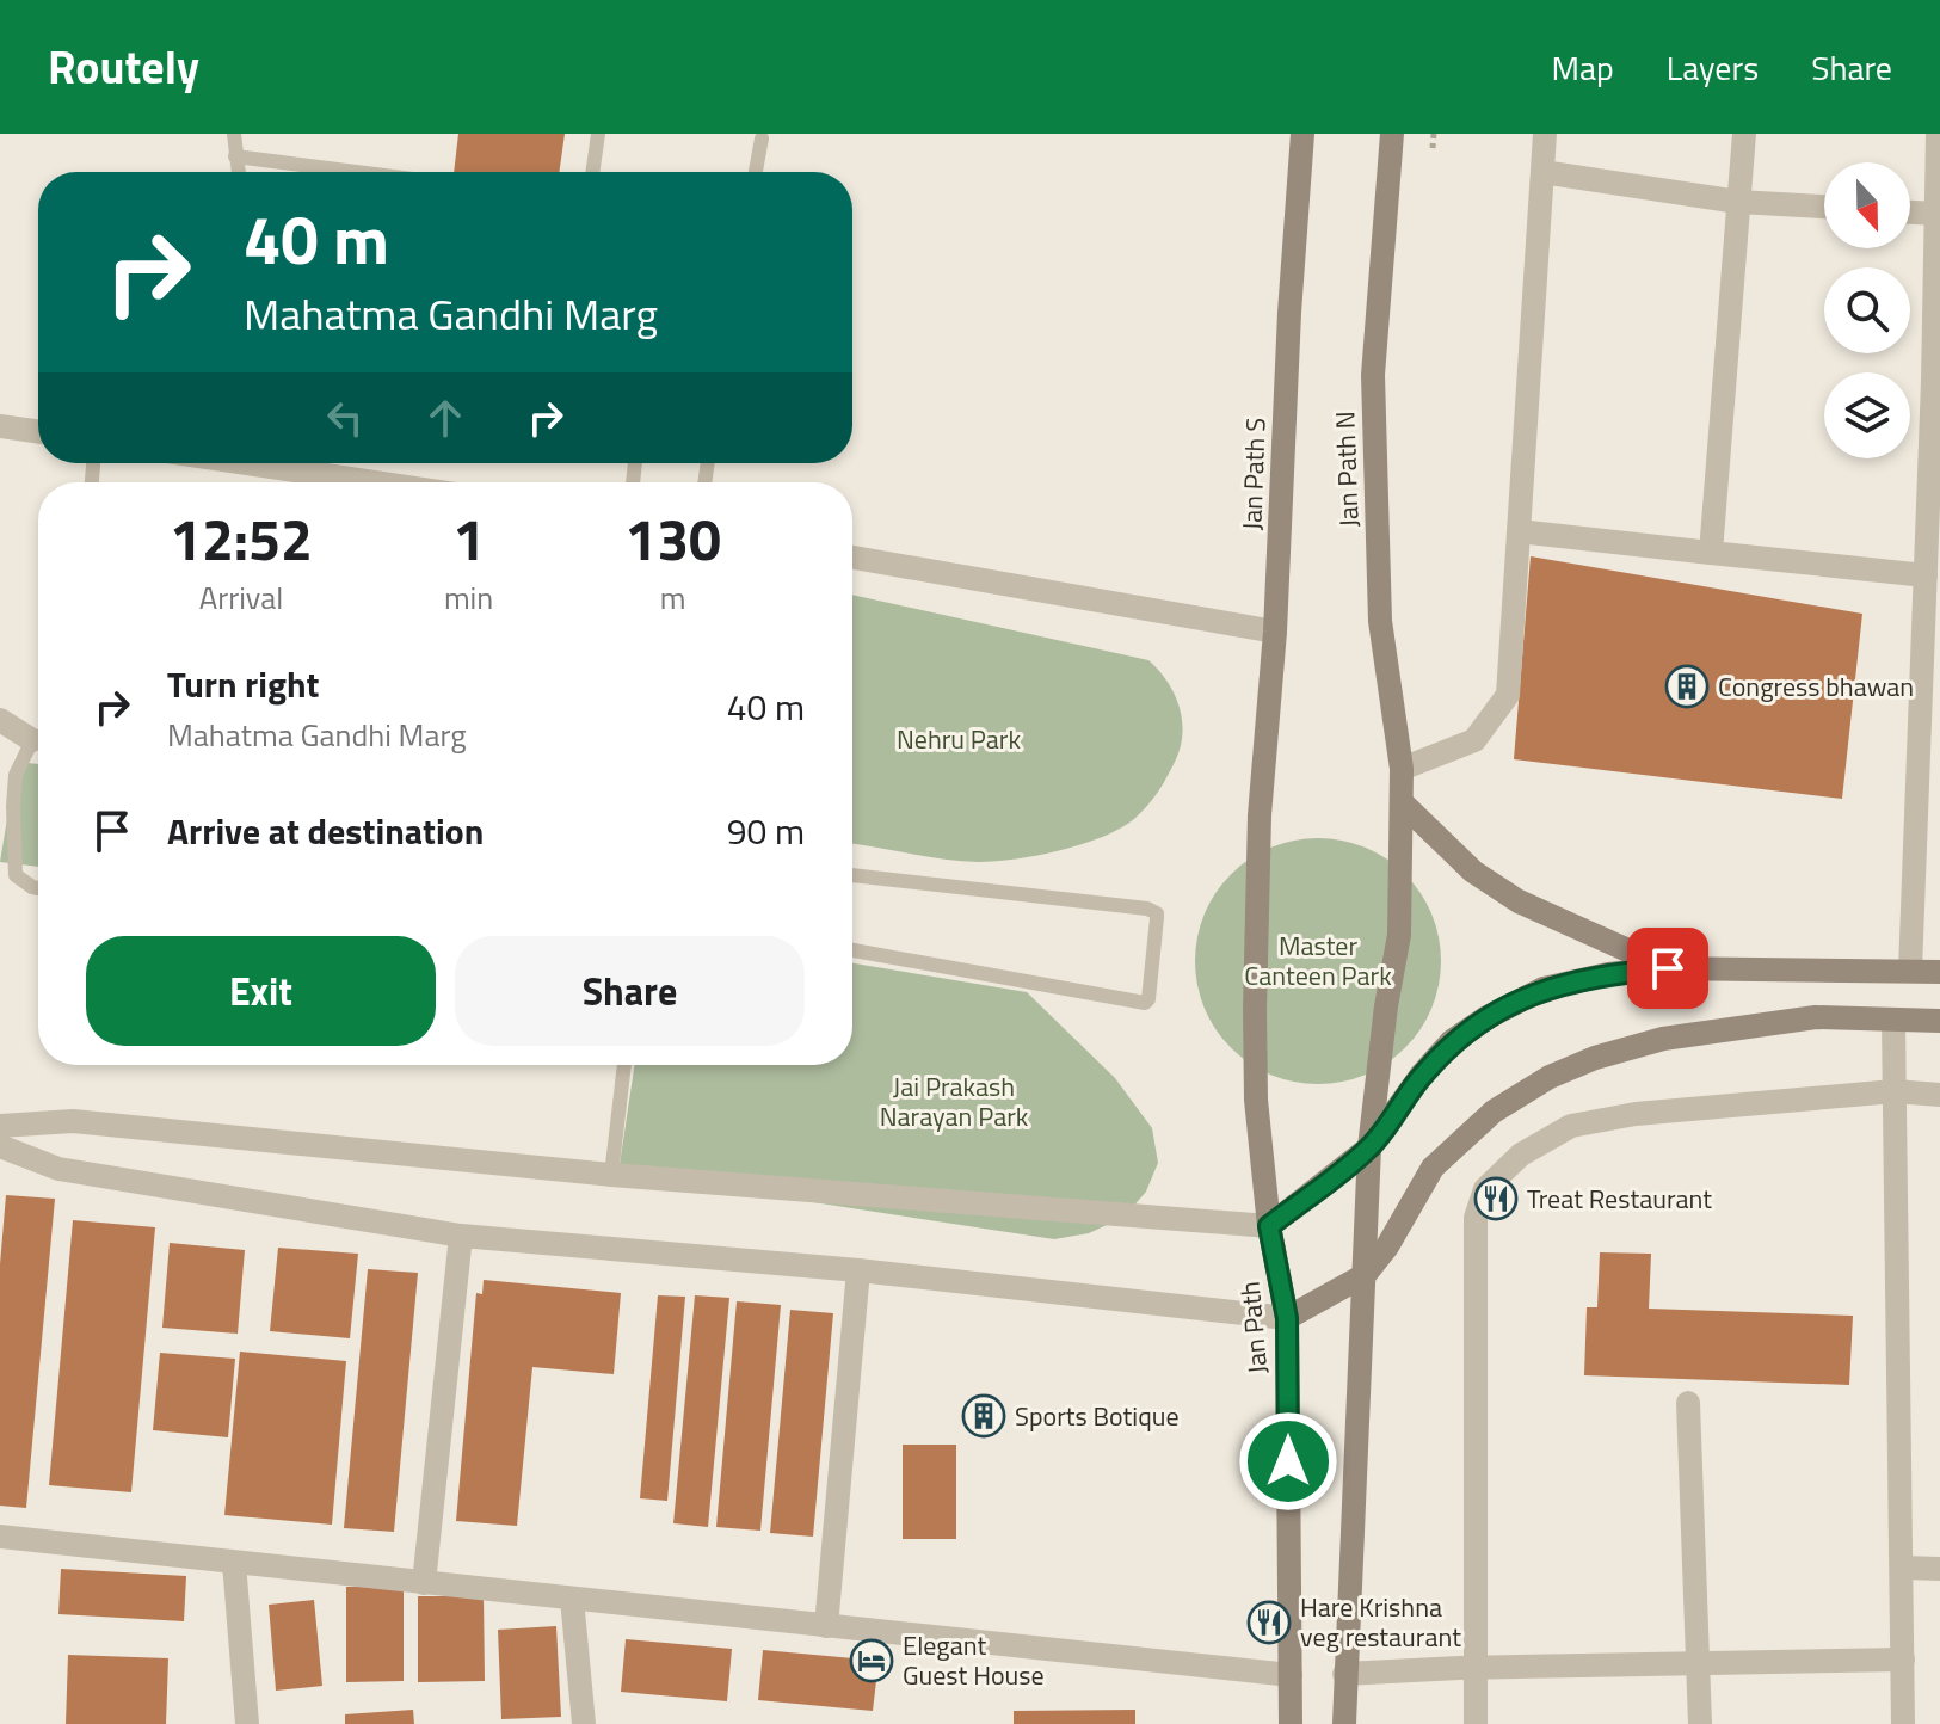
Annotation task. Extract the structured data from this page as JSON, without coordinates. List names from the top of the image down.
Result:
{
  "streets": {
    "main road": ["Jan Path N", "Jan Path S", "Jan Path"]
  },
  "crossings": [
    ["Jan Path S", "Jan Path"]
  ],
  "parks": ["Nehru Park", "Master Canteen Park", "Jai Prakash Narayan Park"],
  "places": {
    "building": ["Congress bhawan", "Sports Botique"],
    "restaurant": ["Treat Restaurant", "Hare Krishna veg restaurant"],
    "hotel": ["Elegant Guest House"]
  },
  "north": "bottom",
  "page": {
    "header": "Routely",
    "nav": ["Map", "Layers", "Share"],
    "turn": ["40 m", "Mahatma Gandhi Marg"],
    "eta": [
      "12:52",
      "Arrival",
      "1",
      "min",
      "130",
      "m"
    ],
    "list": [
      {
        "name": "Turn right",
        "note": "Mahatma Gandhi Marg",
        "value": "40 m"
      },
      {
        "name": "Arrive at destination",
        "value": "90 m"
      }
    ],
    "buttons": ["Exit", "Share"]
  }
}
